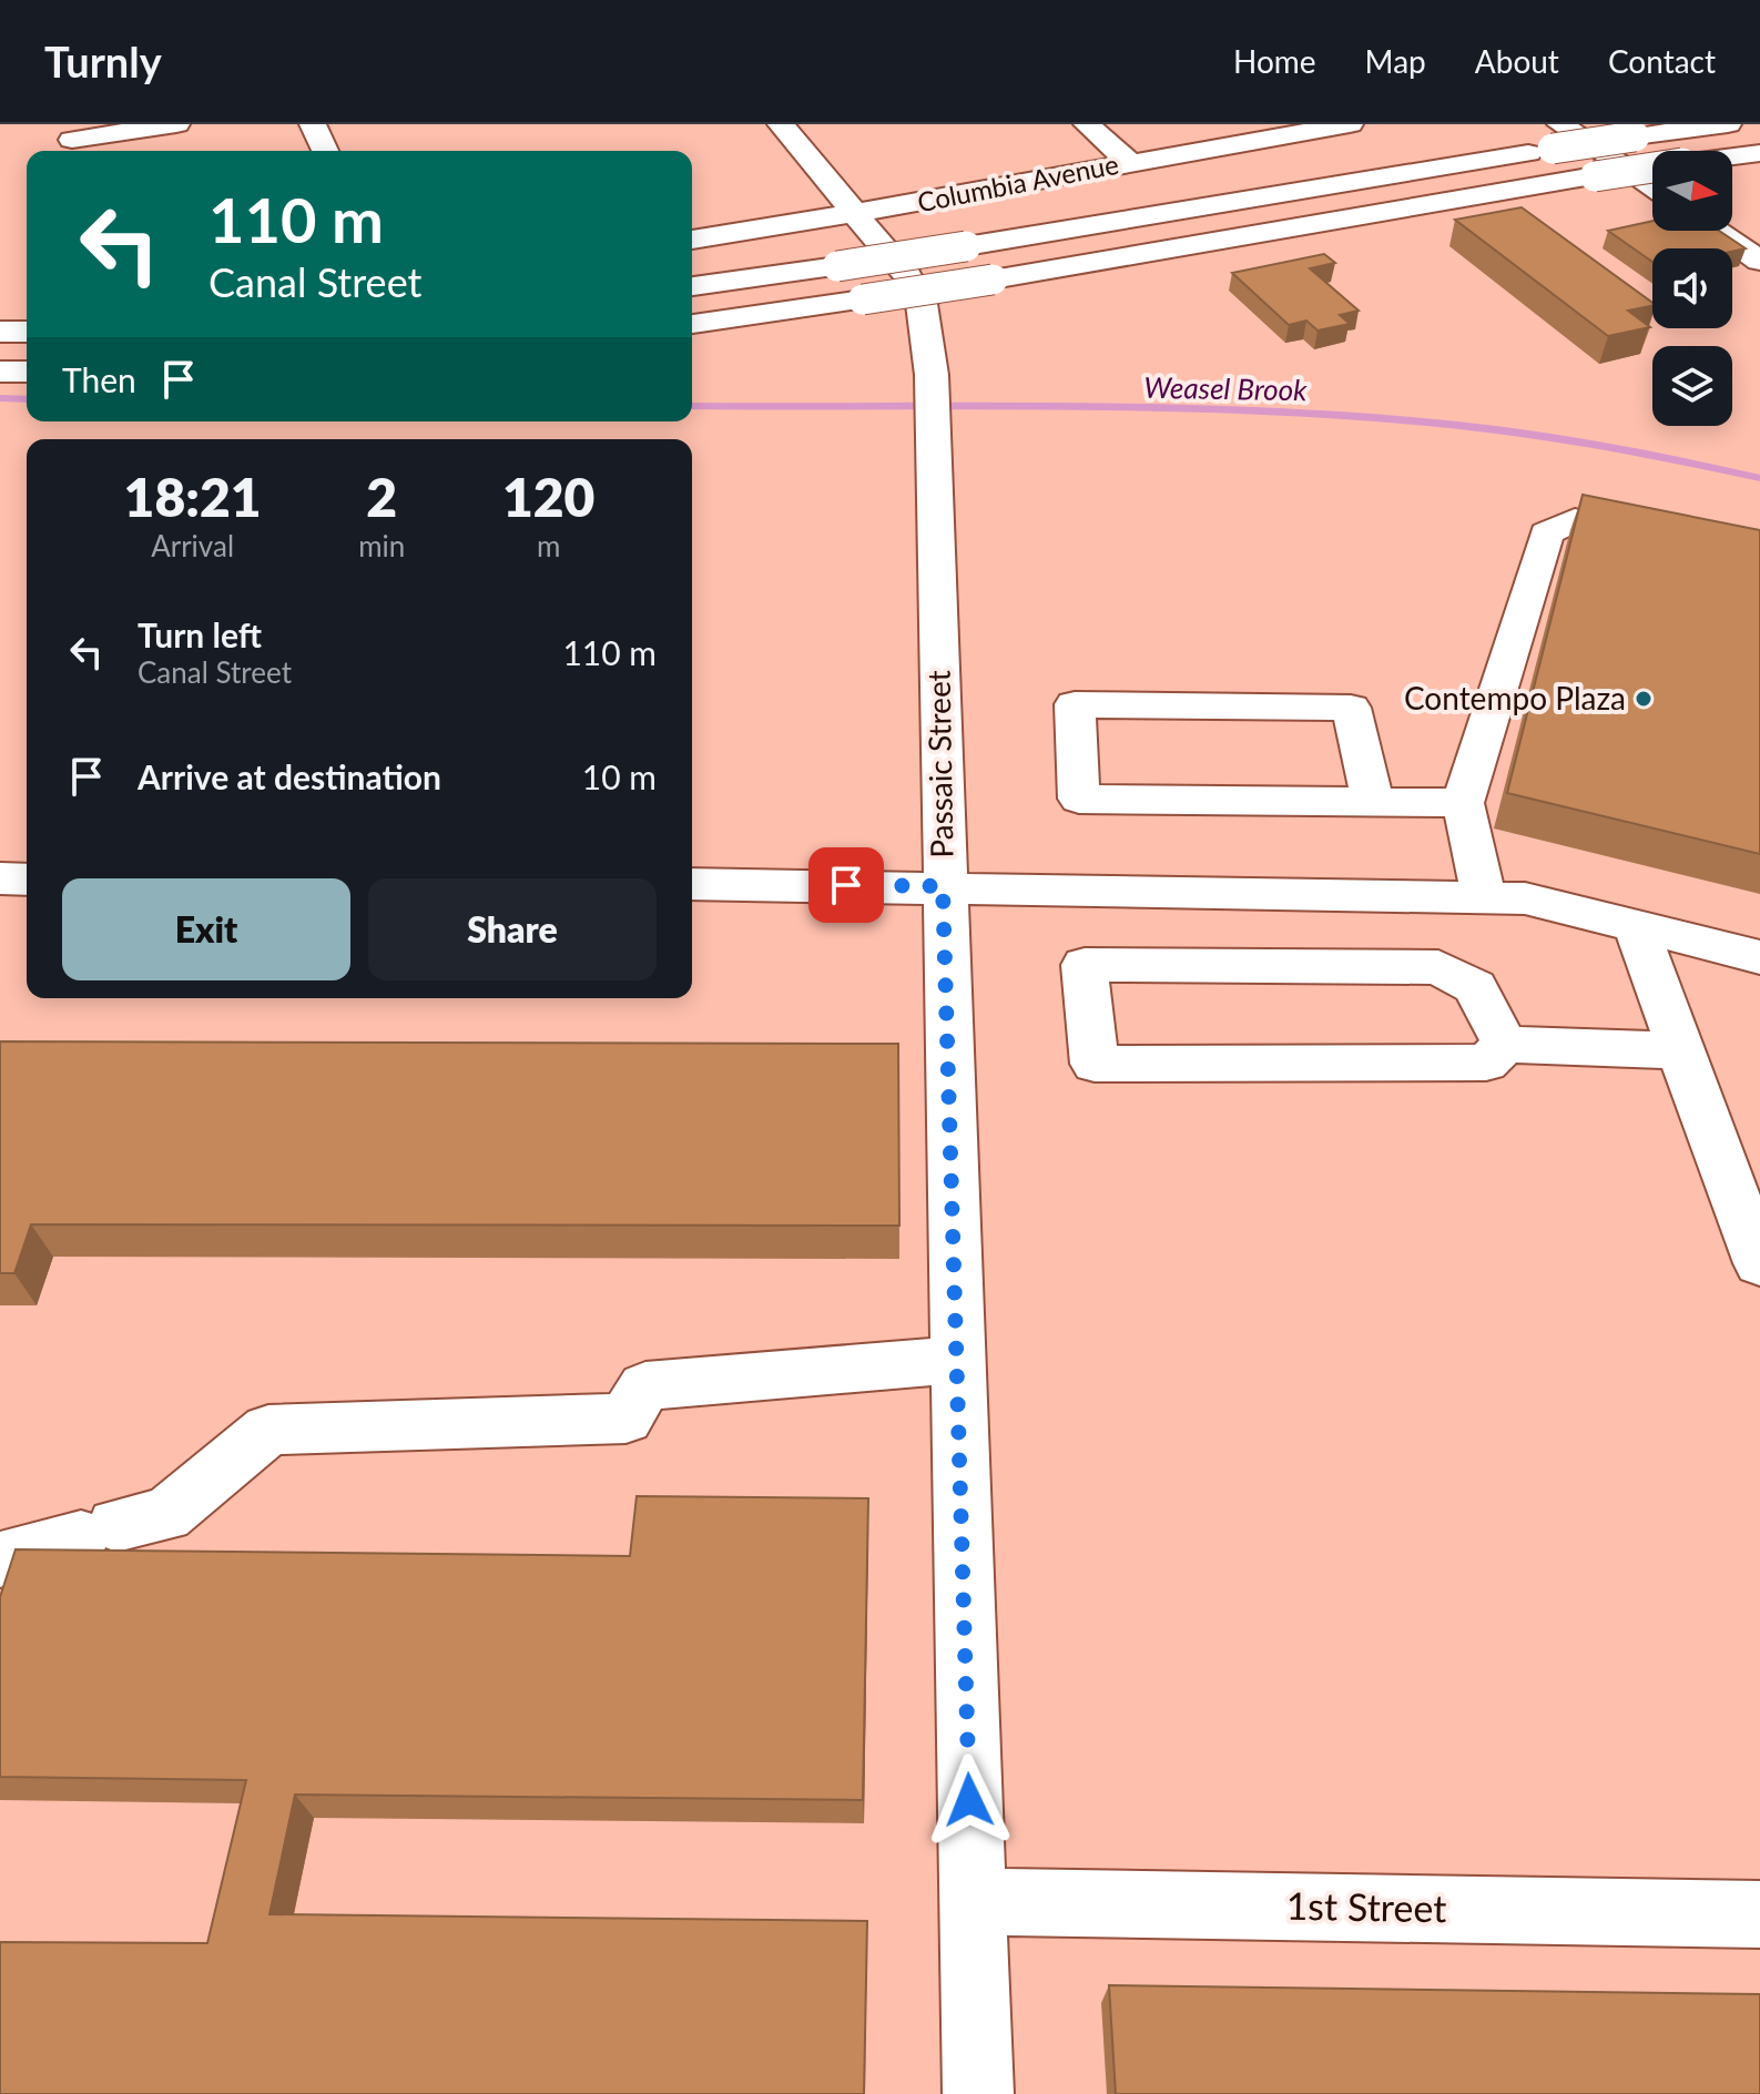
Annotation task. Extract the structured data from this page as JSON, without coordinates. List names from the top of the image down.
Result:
{
  "streets": {
    "main road": ["Columbia Avenue", "Passaic Street", "1st Street"]
  },
  "crossings": [
    ["Columbia Avenue", "Passaic Street"],
    ["Passaic Street", "1st Street"]
  ],
  "water": ["Weasel Brook"],
  "places": ["Contempo Plaza"],
  "north": "right",
  "page": {
    "header": "Turnly",
    "nav": [
      "Home",
      "Map",
      "About",
      "Contact"
    ],
    "turn": ["110 m", "Canal Street"],
    "then": "Then",
    "eta": [
      "18:21",
      "Arrival",
      "2",
      "min",
      "120",
      "m"
    ],
    "list": [
      {
        "name": "Turn left",
        "note": "Canal Street",
        "value": "110 m"
      },
      {
        "name": "Arrive at destination",
        "value": "10 m"
      }
    ],
    "buttons": ["Exit", "Share"]
  }
}
